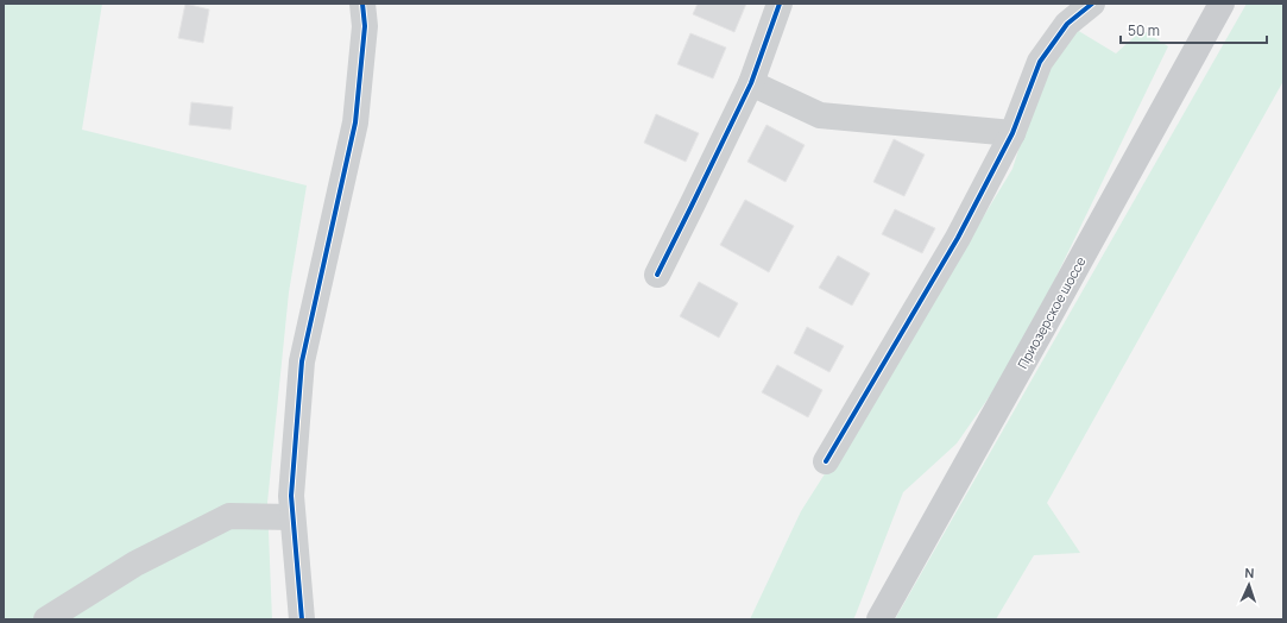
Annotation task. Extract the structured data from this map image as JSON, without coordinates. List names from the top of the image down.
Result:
{
  "streets": {
    "main road": ["Приозерское шоссе"]
  },
  "scale_bar": "50 m",
  "north": "top"
}
